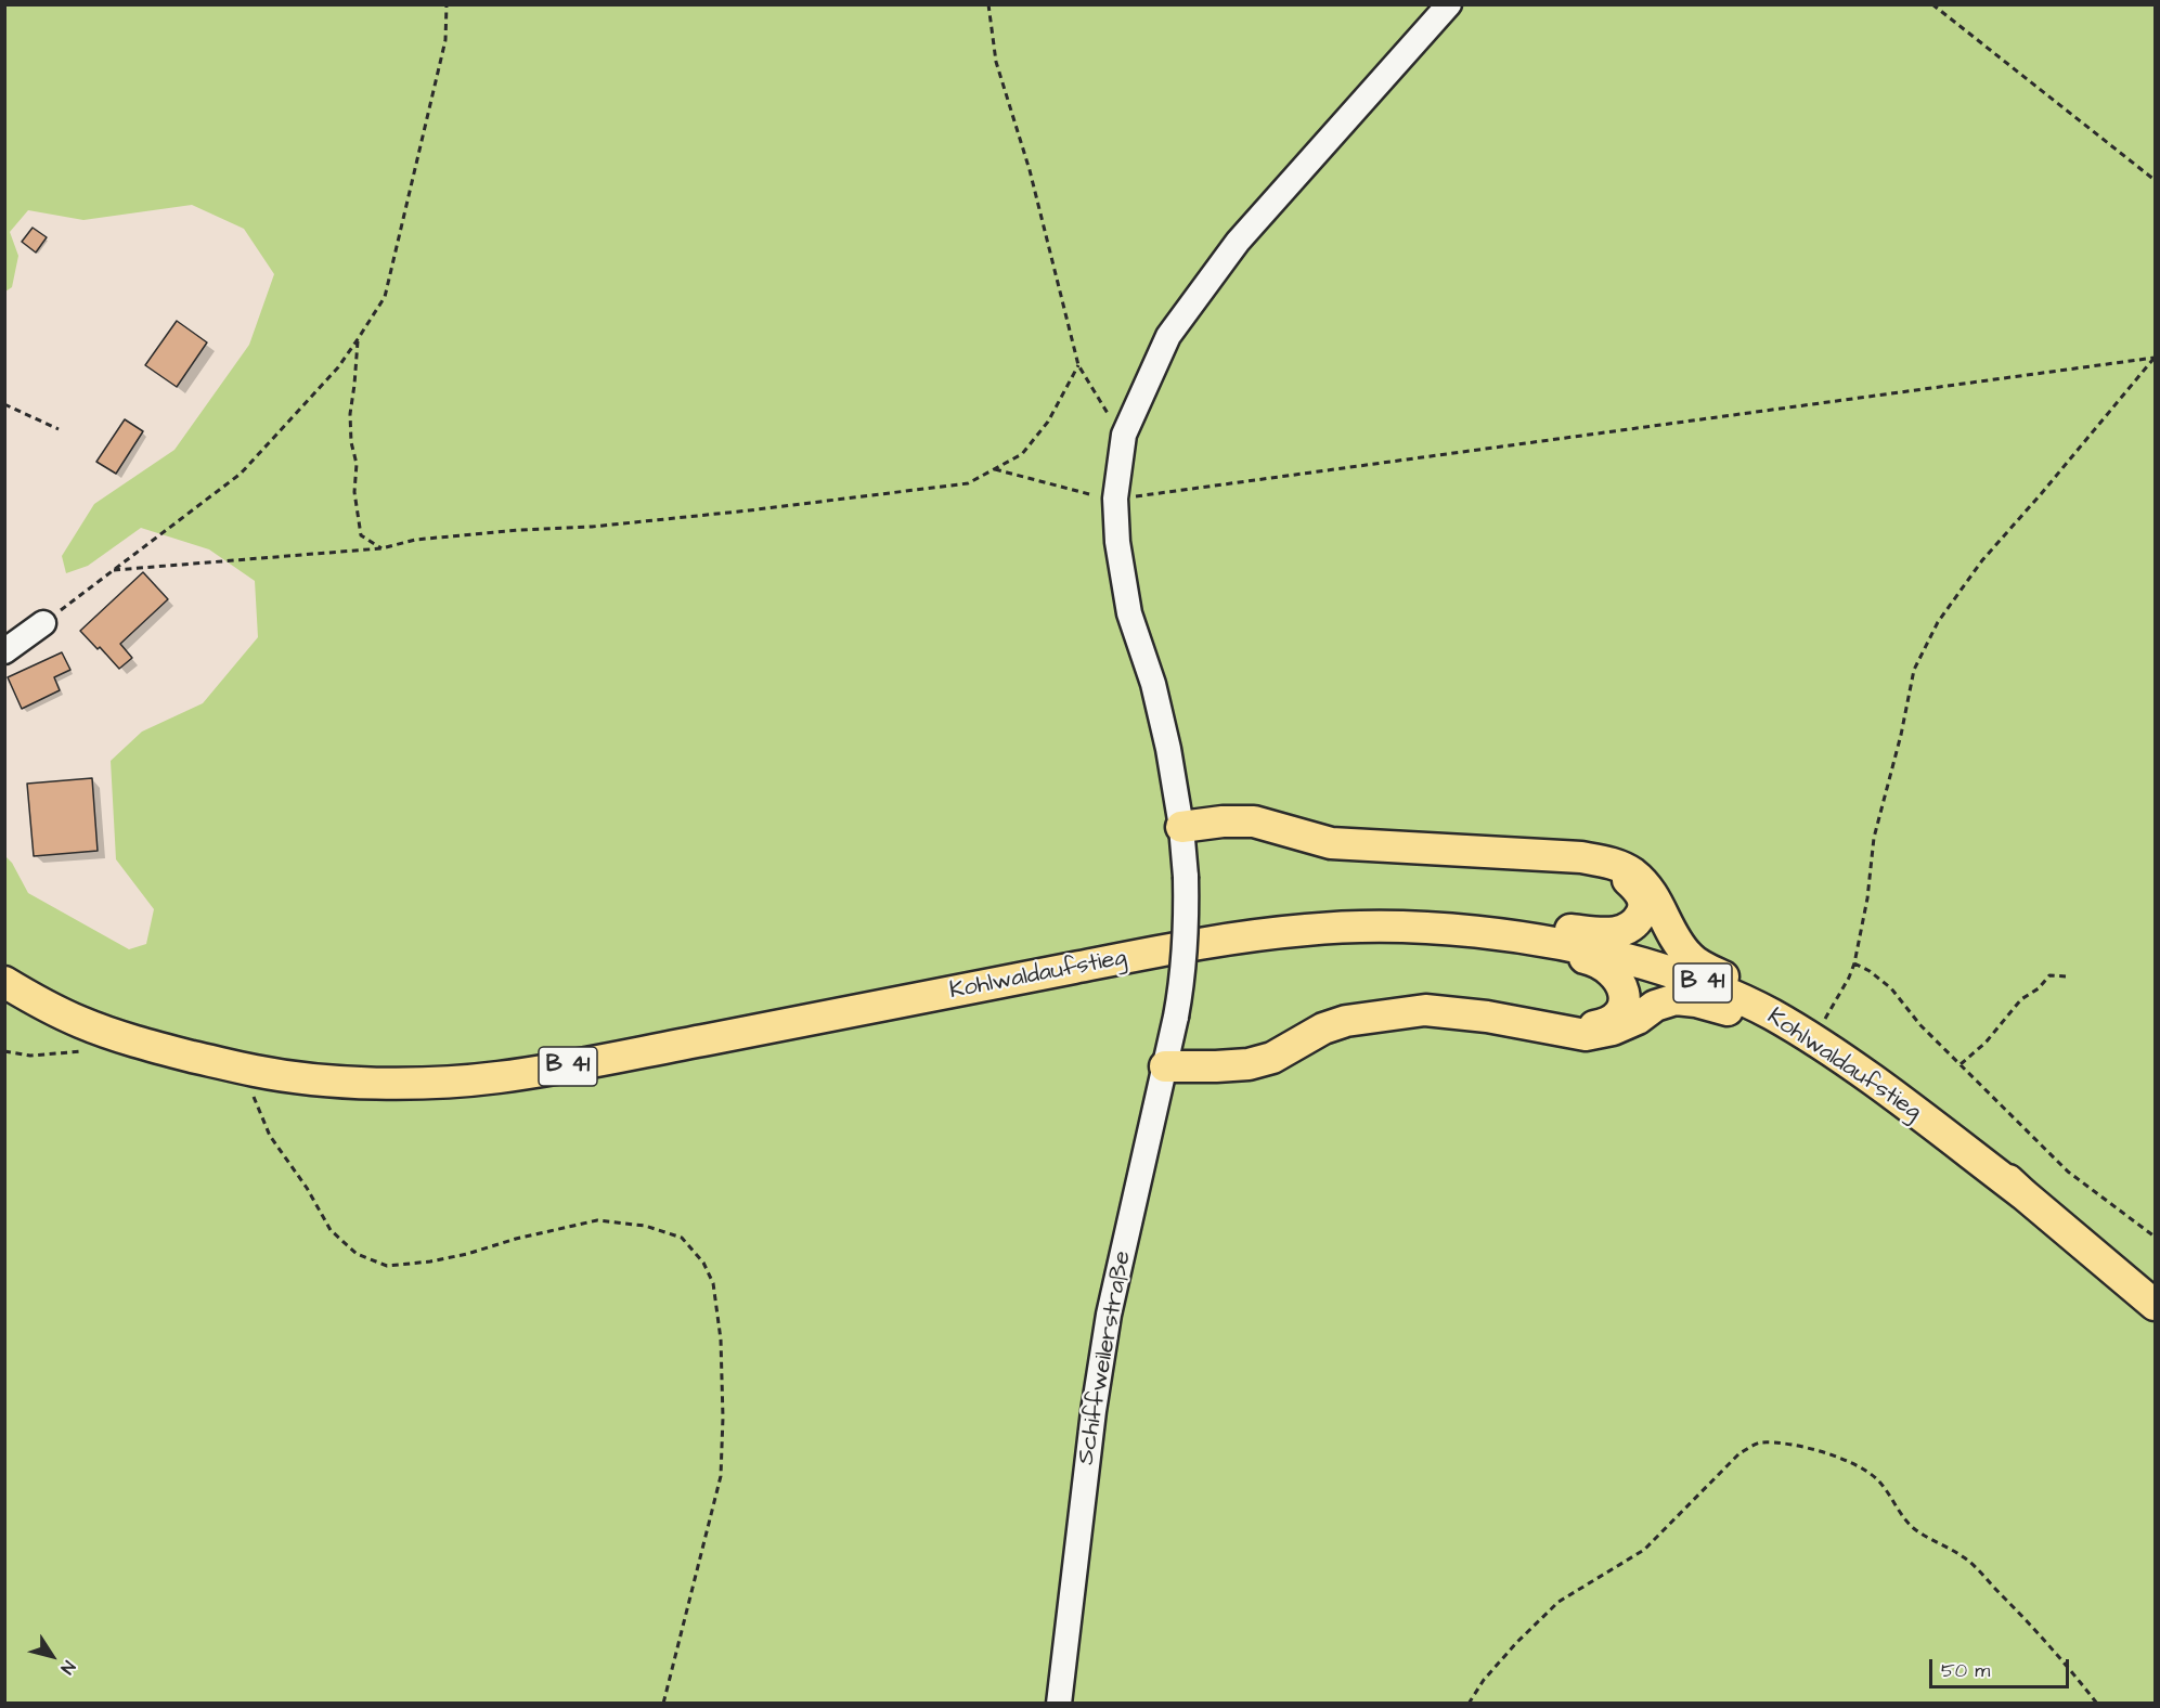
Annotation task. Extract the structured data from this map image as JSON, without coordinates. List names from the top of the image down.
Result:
{
  "streets": {
    "main road": ["Kohlwaldaufstieg", "B 41"],
    "street": ["Schiffweilerstraße"]
  },
  "crossings": [
    ["Kohlwaldaufstieg", "B 41"]
  ],
  "scale_bar": "50 m",
  "north": "bottom right"
}
